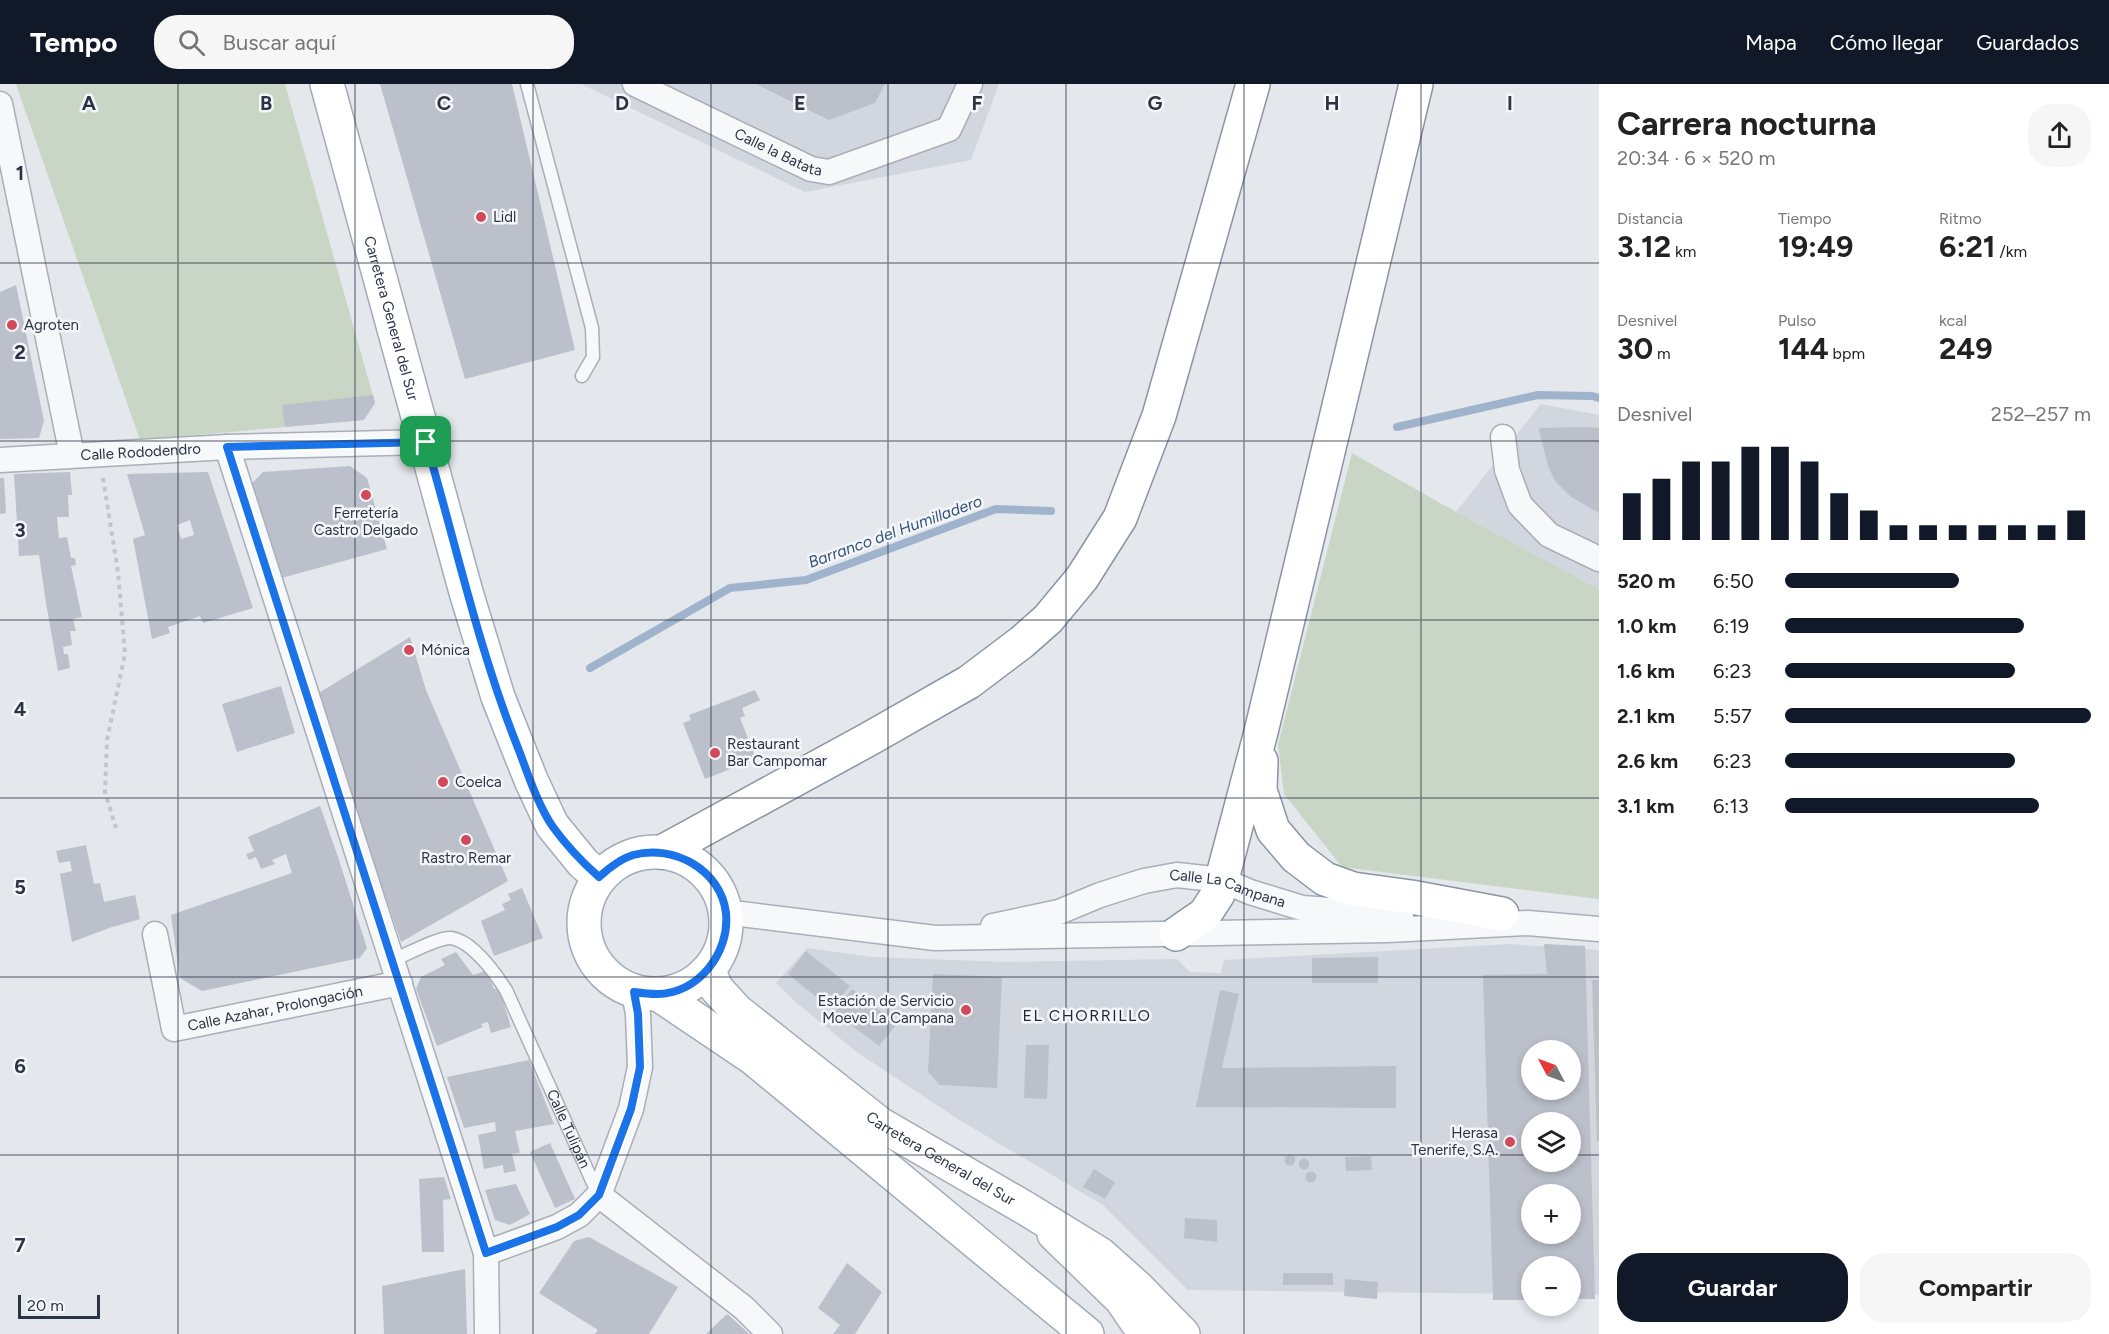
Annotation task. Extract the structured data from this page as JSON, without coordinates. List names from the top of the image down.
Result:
{
  "streets": {
    "main road": ["Carretera General del Sur"],
    "street": [
      "Calle la Batata",
      "Calle Rododendro",
      "Calle La Campana",
      "Calle Azahar, Prolongación",
      "Calle Tulipán"
    ]
  },
  "crossings": [
    ["Carretera General del Sur", "Calle Rododendro"],
    ["Carretera General del Sur", "Calle La Campana"],
    ["Calle Azahar, Prolongación", "Calle Tulipán"]
  ],
  "districts": ["EL CHORRILLO"],
  "water": ["Barranco del Humilladero"],
  "places": [
    "Lidl",
    "Agroten",
    "Ferretería Castro Delgado",
    "Mónica",
    "Restaurant Bar Campomar",
    "Coelca",
    "Rastro Remar",
    "Estación de Servicio Moeve La Campana",
    "Herasa Tenerife, S.A."
  ],
  "scale_bar": "20 m",
  "north": "top left",
  "page": {
    "header": "Tempo",
    "search": "Buscar aquí",
    "nav": ["Mapa", "Cómo llegar", "Guardados"],
    "heading": ["Carrera nocturna", "20:34 · 6 × 520 m"],
    "stats": [
      ["Distancia", "3.12 km"],
      ["Tiempo", "19:49"],
      ["Ritmo", "6:21 /km"],
      ["Desnivel", "30 m"],
      ["Pulso", "144 bpm"],
      ["kcal", "249"]
    ],
    "chart": ["Desnivel", "252–257 m"],
    "list": [
      {
        "name": "520 m",
        "note": "6:50"
      },
      {
        "name": "1.0 km",
        "note": "6:19"
      },
      {
        "name": "1.6 km",
        "note": "6:23"
      },
      {
        "name": "2.1 km",
        "note": "5:57"
      },
      {
        "name": "2.6 km",
        "note": "6:23"
      },
      {
        "name": "3.1 km",
        "note": "6:13"
      }
    ],
    "map_buttons": ["+", "−"],
    "buttons": ["Guardar", "Compartir"],
    "scale": "20 m"
  },
  "grid": {
    "columns": [
      "A",
      "B",
      "C",
      "D",
      "E",
      "F",
      "G",
      "H",
      "I"
    ],
    "rows": [
      "1",
      "2",
      "3",
      "4",
      "5",
      "6",
      "7"
    ]
  }
}
